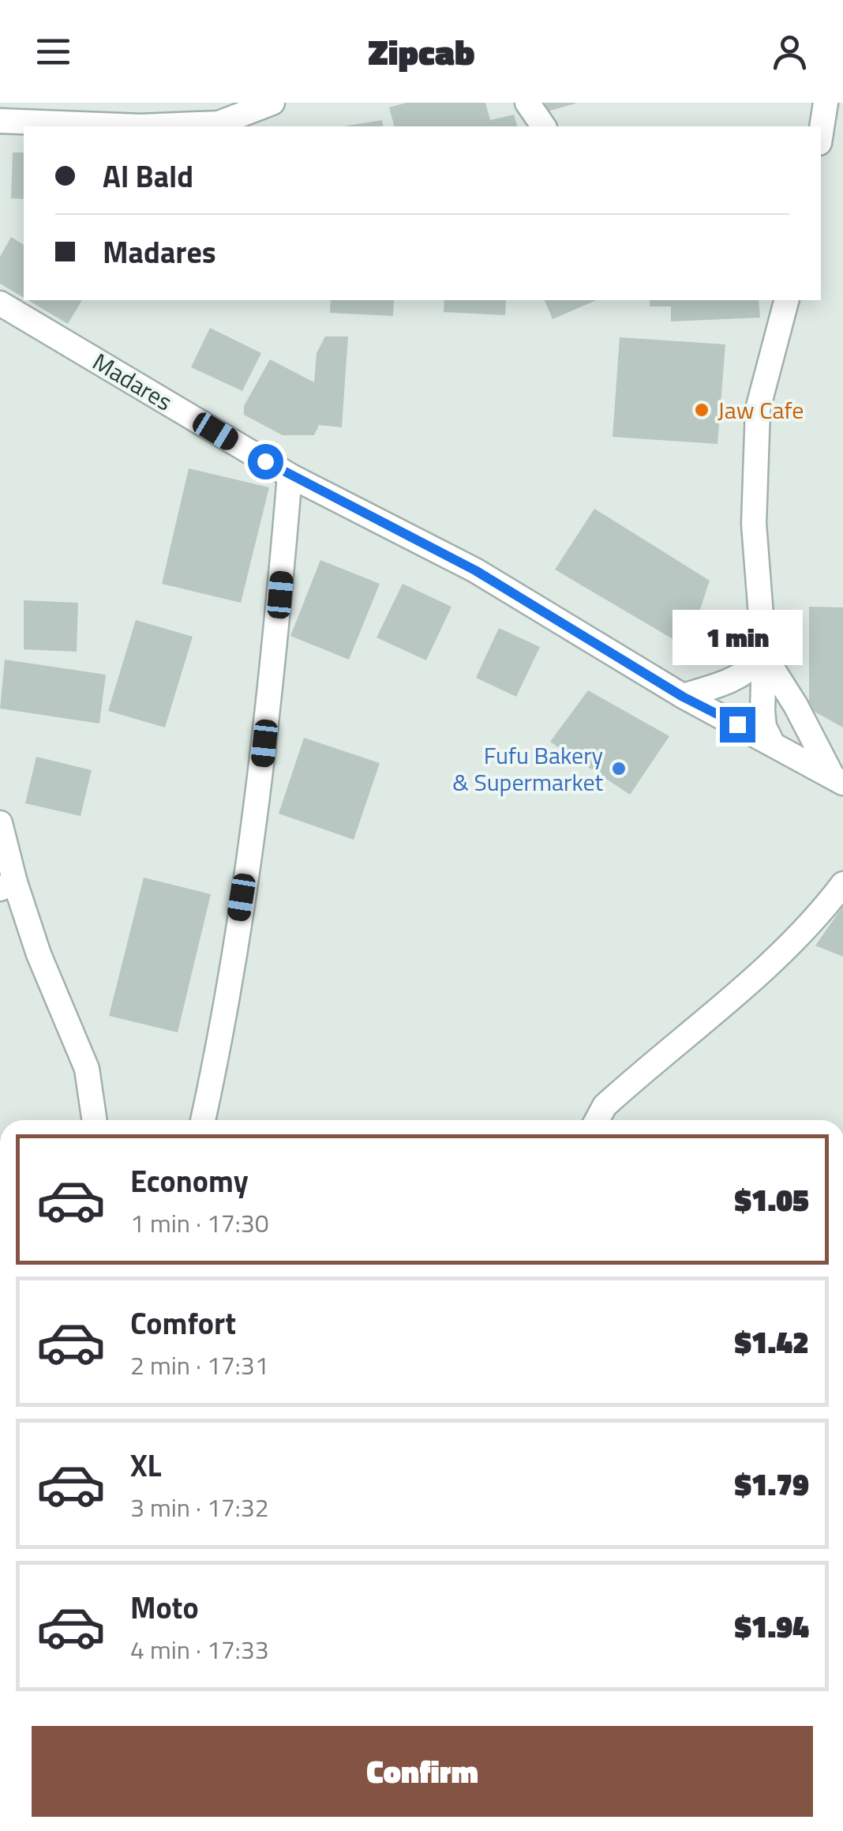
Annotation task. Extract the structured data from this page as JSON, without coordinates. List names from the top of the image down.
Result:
{
  "streets": {
    "street": ["Madares"]
  },
  "places": ["Jaw Cafe", "Fufu Bakery & Supermarket"],
  "page": {
    "header": "Zipcab",
    "banner": ["Al Bald", "Madares"],
    "bubble": "1 min",
    "list": [
      {
        "name": "Economy",
        "note": "1 min · 17:30",
        "value": "$1.05"
      },
      {
        "name": "Comfort",
        "note": "2 min · 17:31",
        "value": "$1.42"
      },
      {
        "name": "XL",
        "note": "3 min · 17:32",
        "value": "$1.79"
      },
      {
        "name": "Moto",
        "note": "4 min · 17:33",
        "value": "$1.94"
      }
    ],
    "buttons": "Confirm"
  }
}
